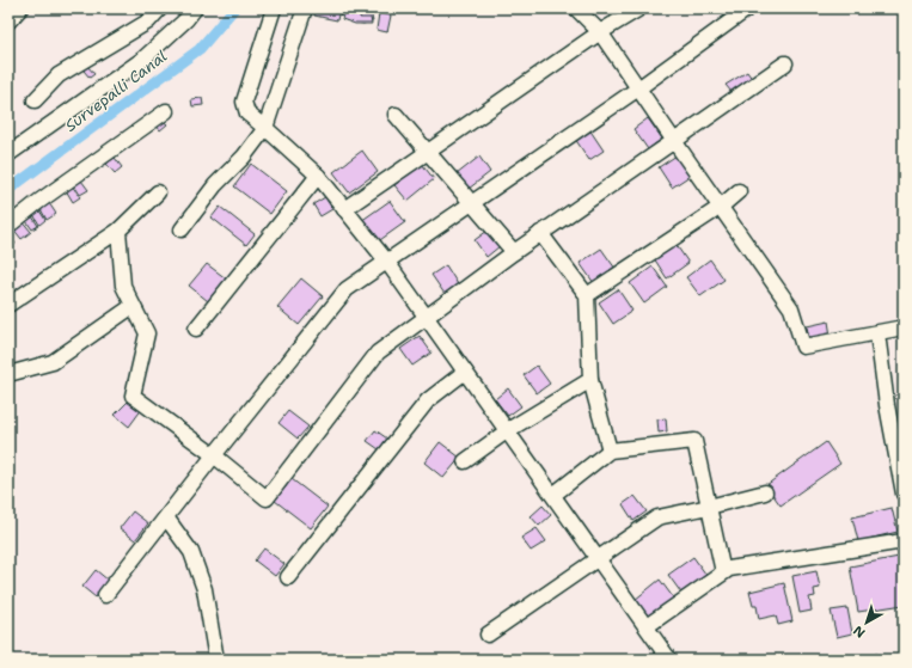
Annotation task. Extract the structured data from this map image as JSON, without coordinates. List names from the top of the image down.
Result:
{
  "water": ["Survepalli Canal"],
  "north": "bottom left"
}
